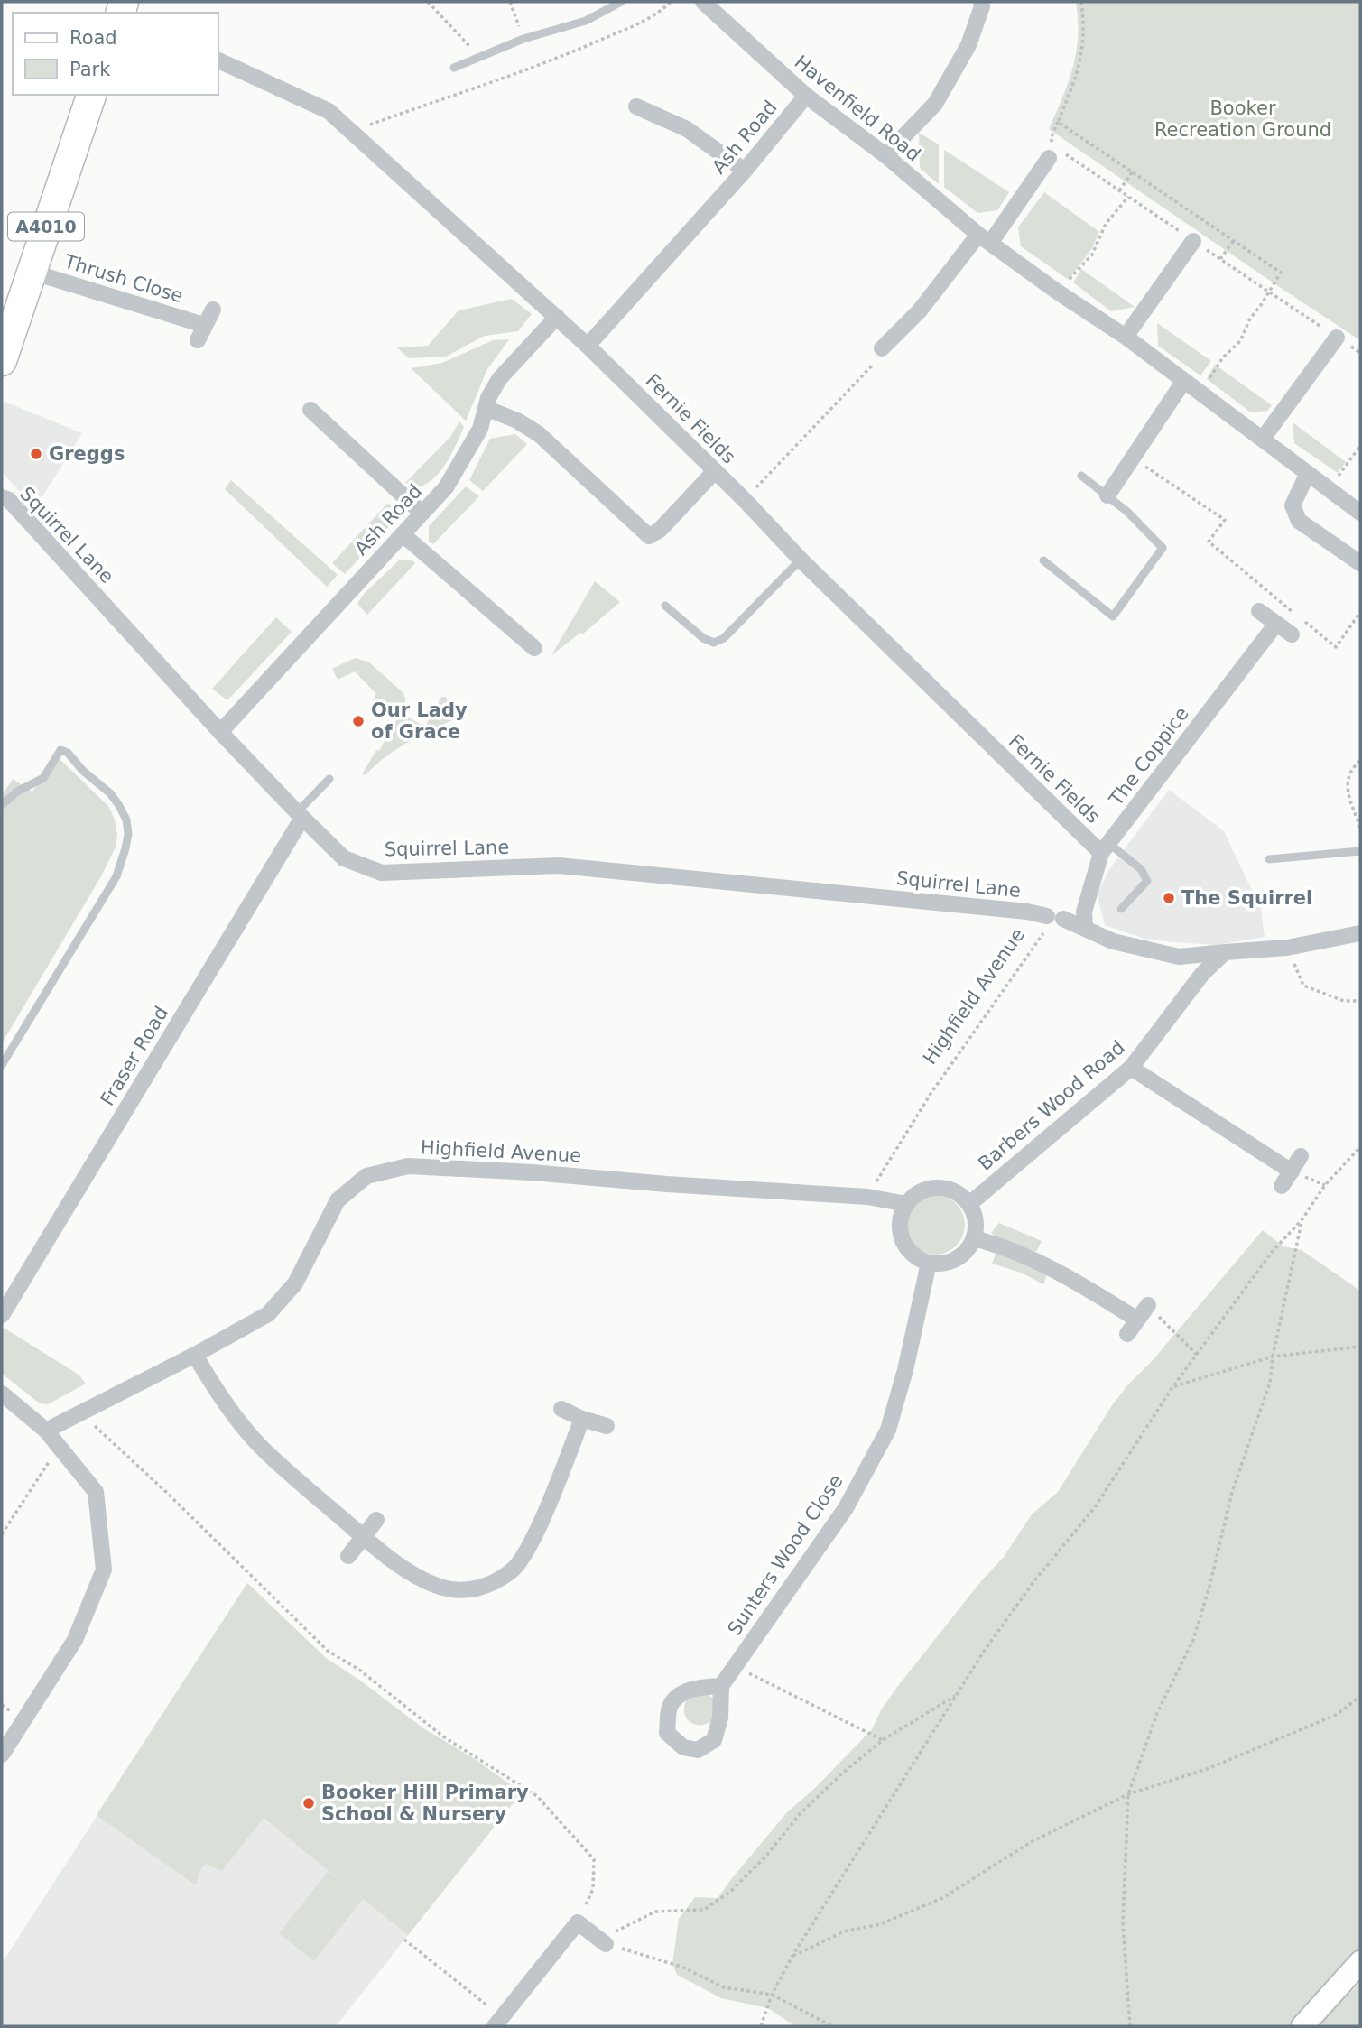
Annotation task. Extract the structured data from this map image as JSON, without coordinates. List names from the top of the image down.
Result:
{
  "streets": {
    "highway": ["A4010"],
    "street": [
      "Havenfield Road",
      "Ash Road",
      "Thrush Close",
      "Fernie Fields",
      "Squirrel Lane",
      "The Coppice",
      "Highfield Avenue",
      "Fraser Road",
      "Barbers Wood Road",
      "Sunters Wood Close"
    ]
  },
  "crossings": [
    ["Havenfield Road", "Ash Road"],
    ["Ash Road", "Fernie Fields"],
    ["Ash Road", "Squirrel Lane"],
    ["A4010", "Thrush Close"],
    ["Fernie Fields", "The Coppice"],
    ["Squirrel Lane", "The Coppice"],
    ["Squirrel Lane", "Highfield Avenue"],
    ["Squirrel Lane", "Fraser Road"],
    ["Squirrel Lane", "Barbers Wood Road"],
    ["Highfield Avenue", "Barbers Wood Road"],
    ["Highfield Avenue", "Sunters Wood Close"],
    ["Barbers Wood Road", "Sunters Wood Close"]
  ],
  "parks": ["Booker Recreation Ground"],
  "places": [
    "Greggs",
    "Our Lady of Grace",
    "The Squirrel",
    "Booker Hill Primary School & Nursery"
  ],
  "legend": ["Road", "Park"]
}
